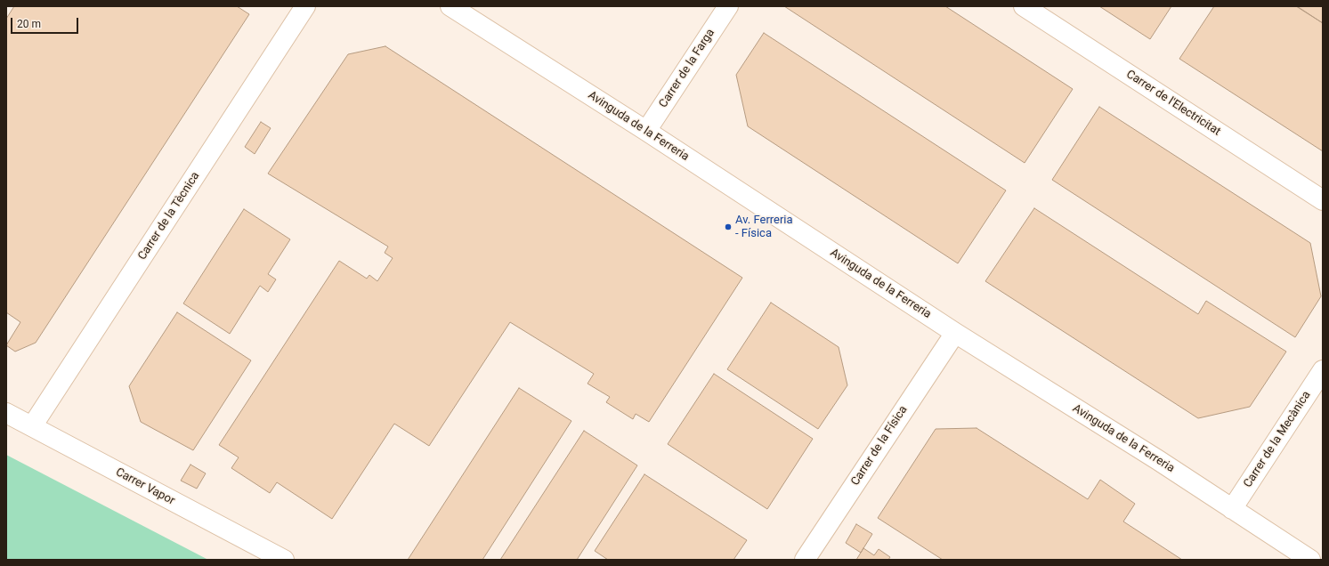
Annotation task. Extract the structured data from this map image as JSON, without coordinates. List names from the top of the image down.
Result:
{
  "streets": {
    "street": [
      "Carrer de la Farga",
      "Carrer de l'Electricitat",
      "Avinguda de la Ferreria",
      "Carrer de la Tècnica",
      "Carrer de la Mecànica",
      "Carrer de la Física",
      "Carrer Vapor"
    ]
  },
  "crossings": [
    ["Carrer de la Farga", "Avinguda de la Ferreria"],
    ["Avinguda de la Ferreria", "Carrer de la Mecànica"],
    ["Avinguda de la Ferreria", "Carrer de la Física"],
    ["Carrer de la Tècnica", "Carrer Vapor"]
  ],
  "places": ["Av. Ferreria - Física"],
  "scale_bar": "20 m"
}
